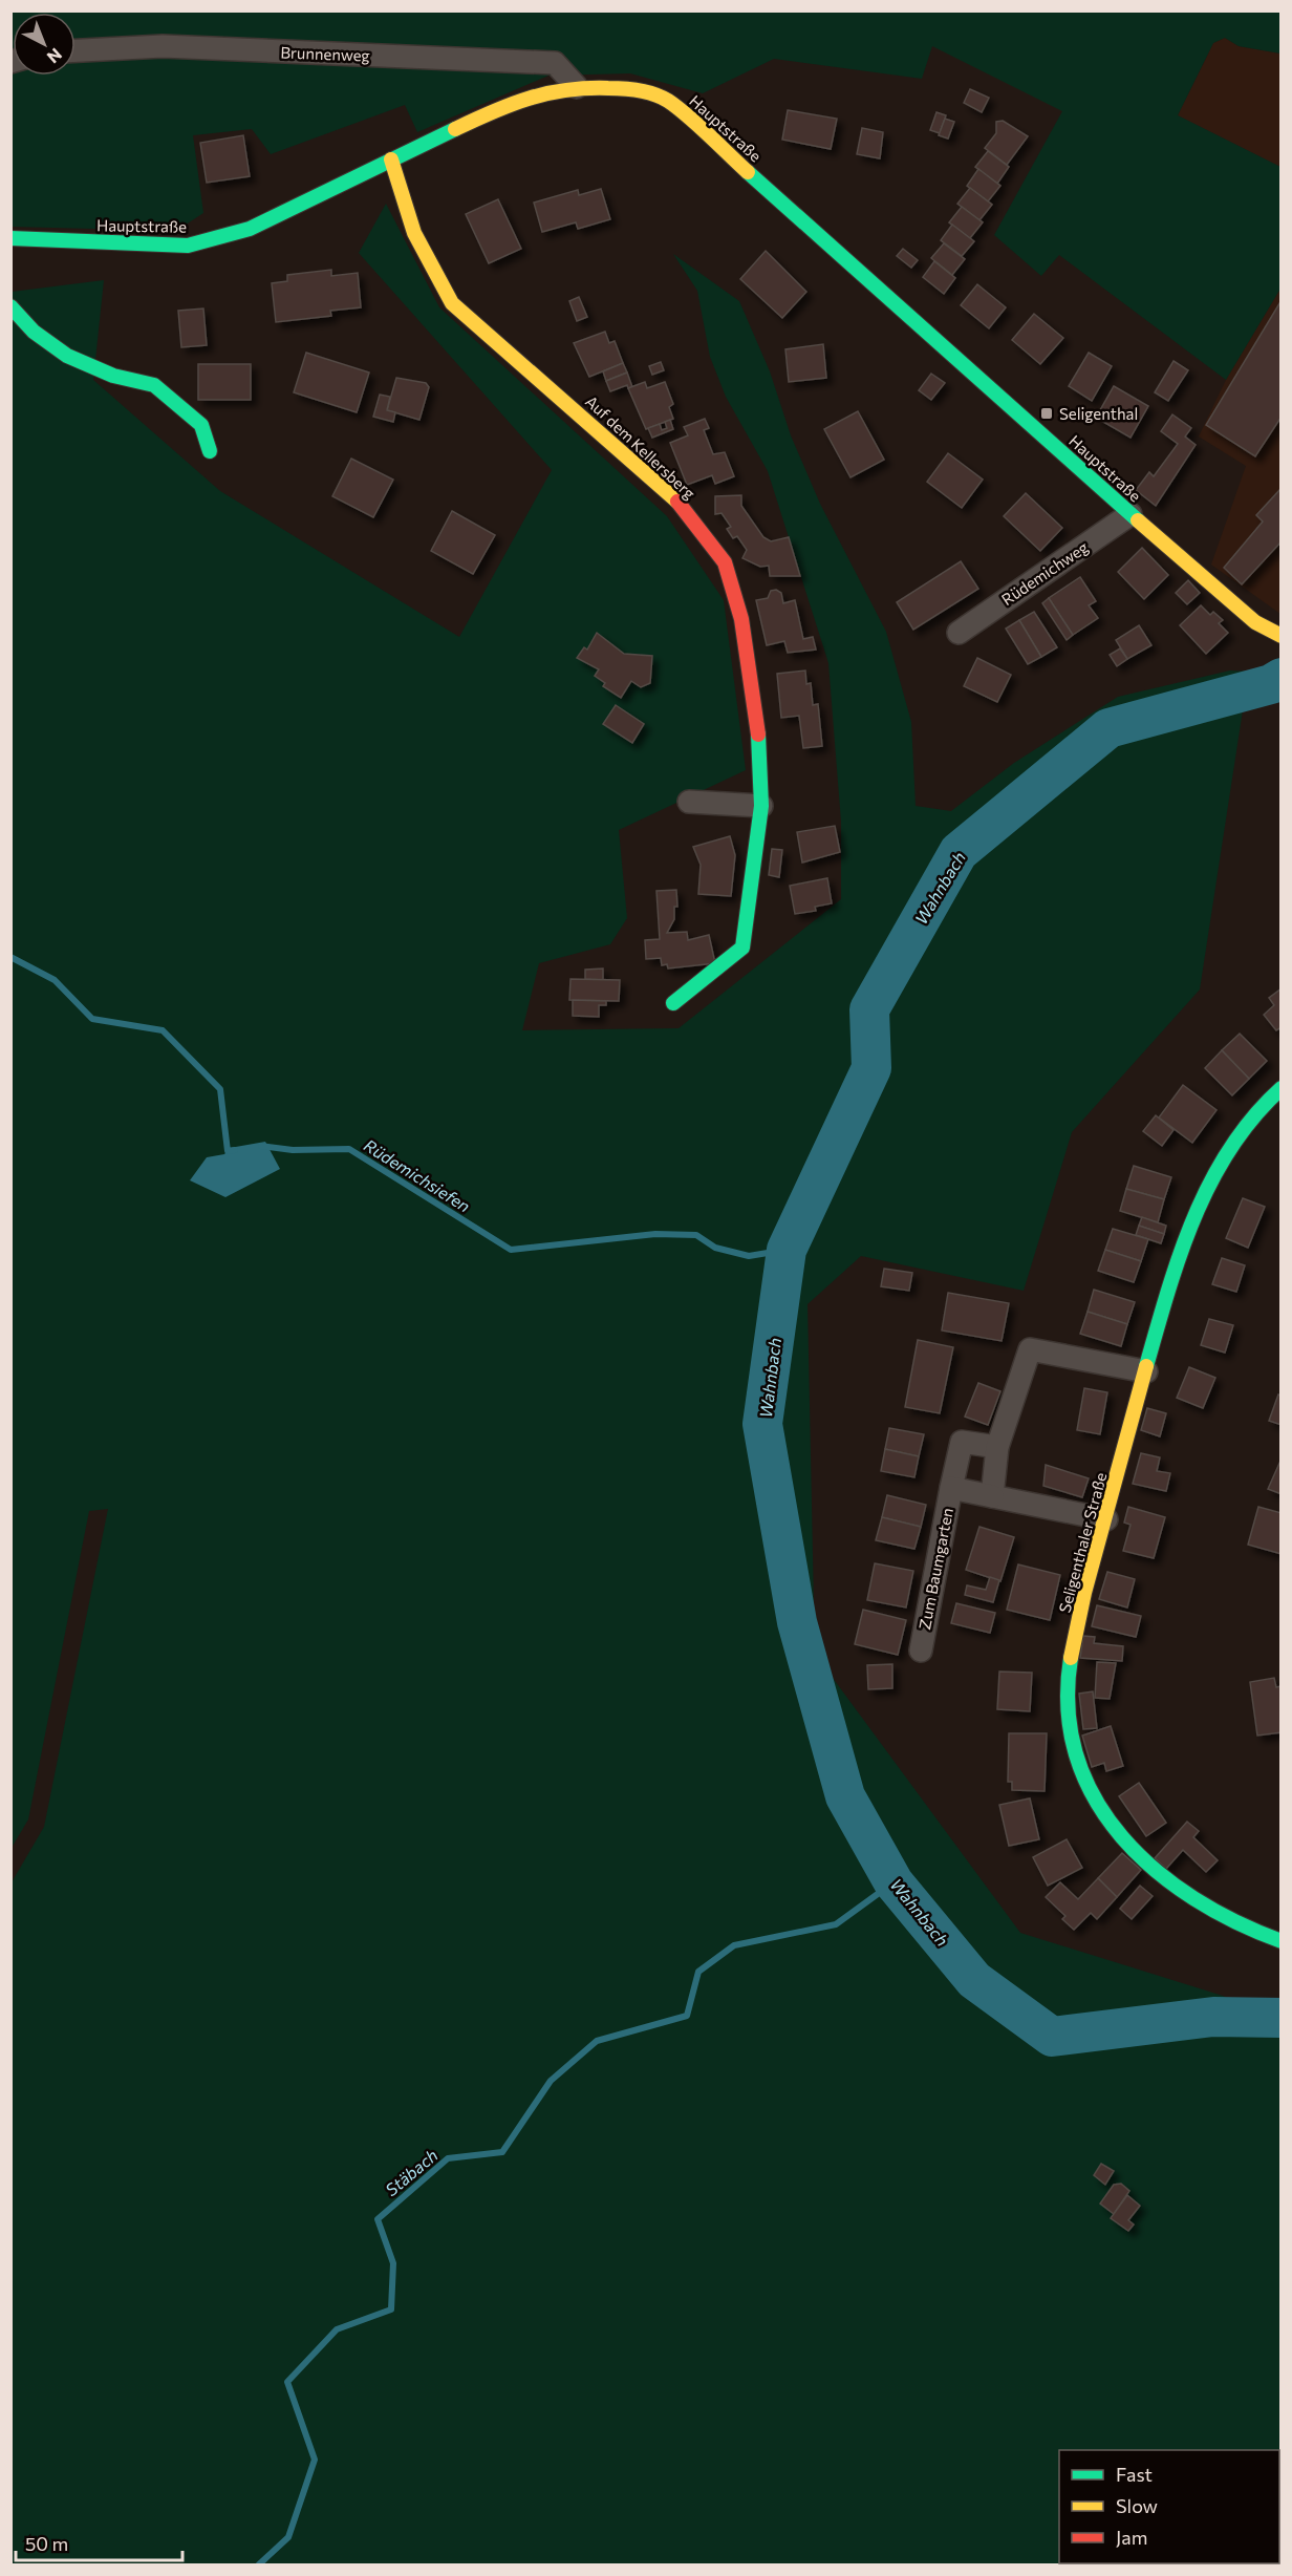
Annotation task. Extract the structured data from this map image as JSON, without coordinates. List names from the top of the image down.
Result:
{
  "streets": {
    "street": [
      "Brunnenweg",
      "Hauptstraße",
      "Auf dem Kellersberg",
      "Rüdemichweg",
      "Seligenthaler Straße",
      "Zum Baumgarten"
    ]
  },
  "crossings": [
    ["Brunnenweg", "Hauptstraße"],
    ["Hauptstraße", "Auf dem Kellersberg"],
    ["Hauptstraße", "Rüdemichweg"],
    ["Seligenthaler Straße", "Zum Baumgarten"]
  ],
  "water": ["Wahnbach", "Rüdemichsiefen", "Stäbach"],
  "places": {
    "transit": ["Seligenthal"]
  },
  "legend": ["Fast", "Slow", "Jam"],
  "scale_bar": "50 m",
  "north": "bottom right"
}
